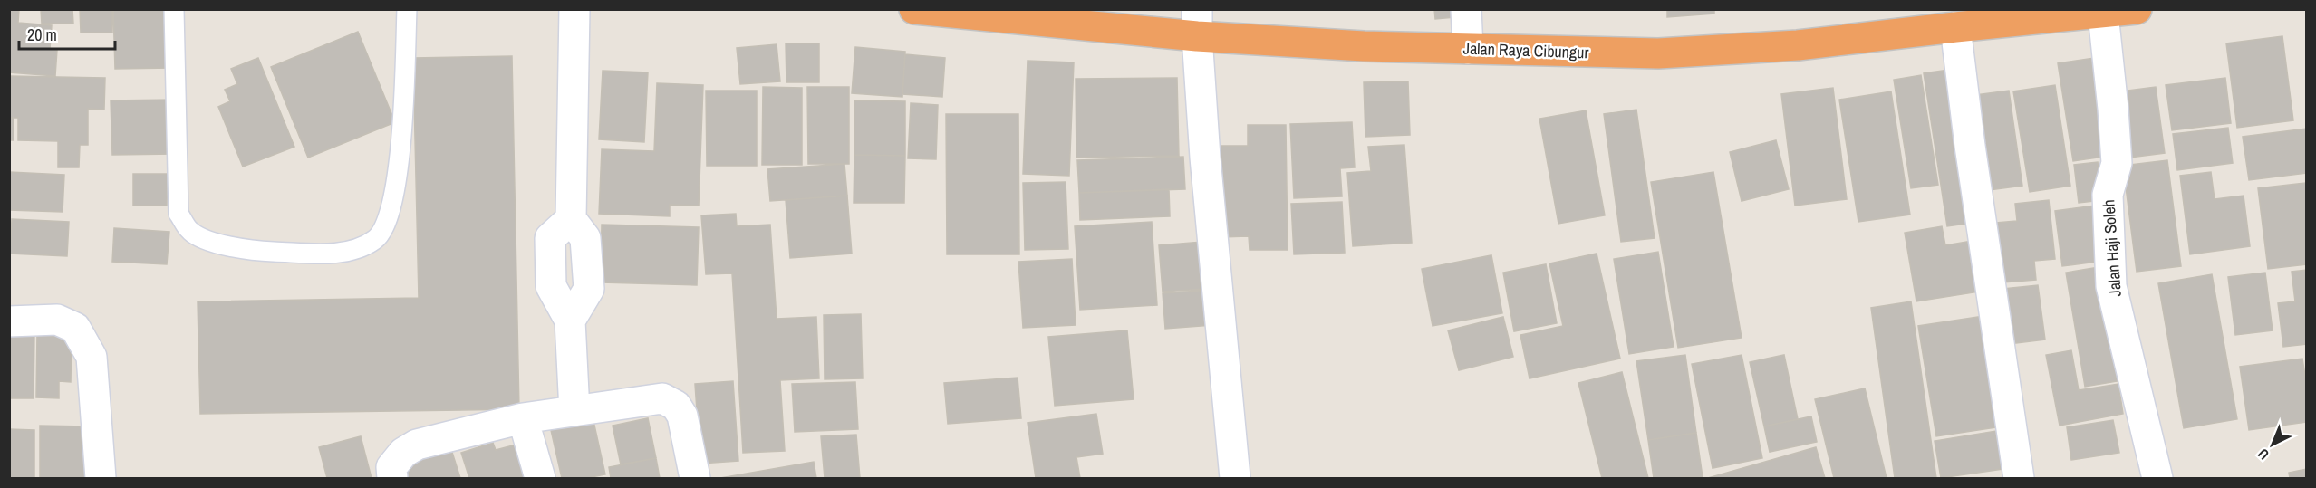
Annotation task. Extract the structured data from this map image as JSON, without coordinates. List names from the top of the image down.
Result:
{
  "streets": {
    "highway": ["Jalan Raya Cibungur"],
    "street": ["Jalan Haji Soleh"]
  },
  "crossings": [
    ["Jalan Raya Cibungur", "Jalan Haji Soleh"]
  ],
  "scale_bar": "20 m",
  "north": "bottom left"
}
